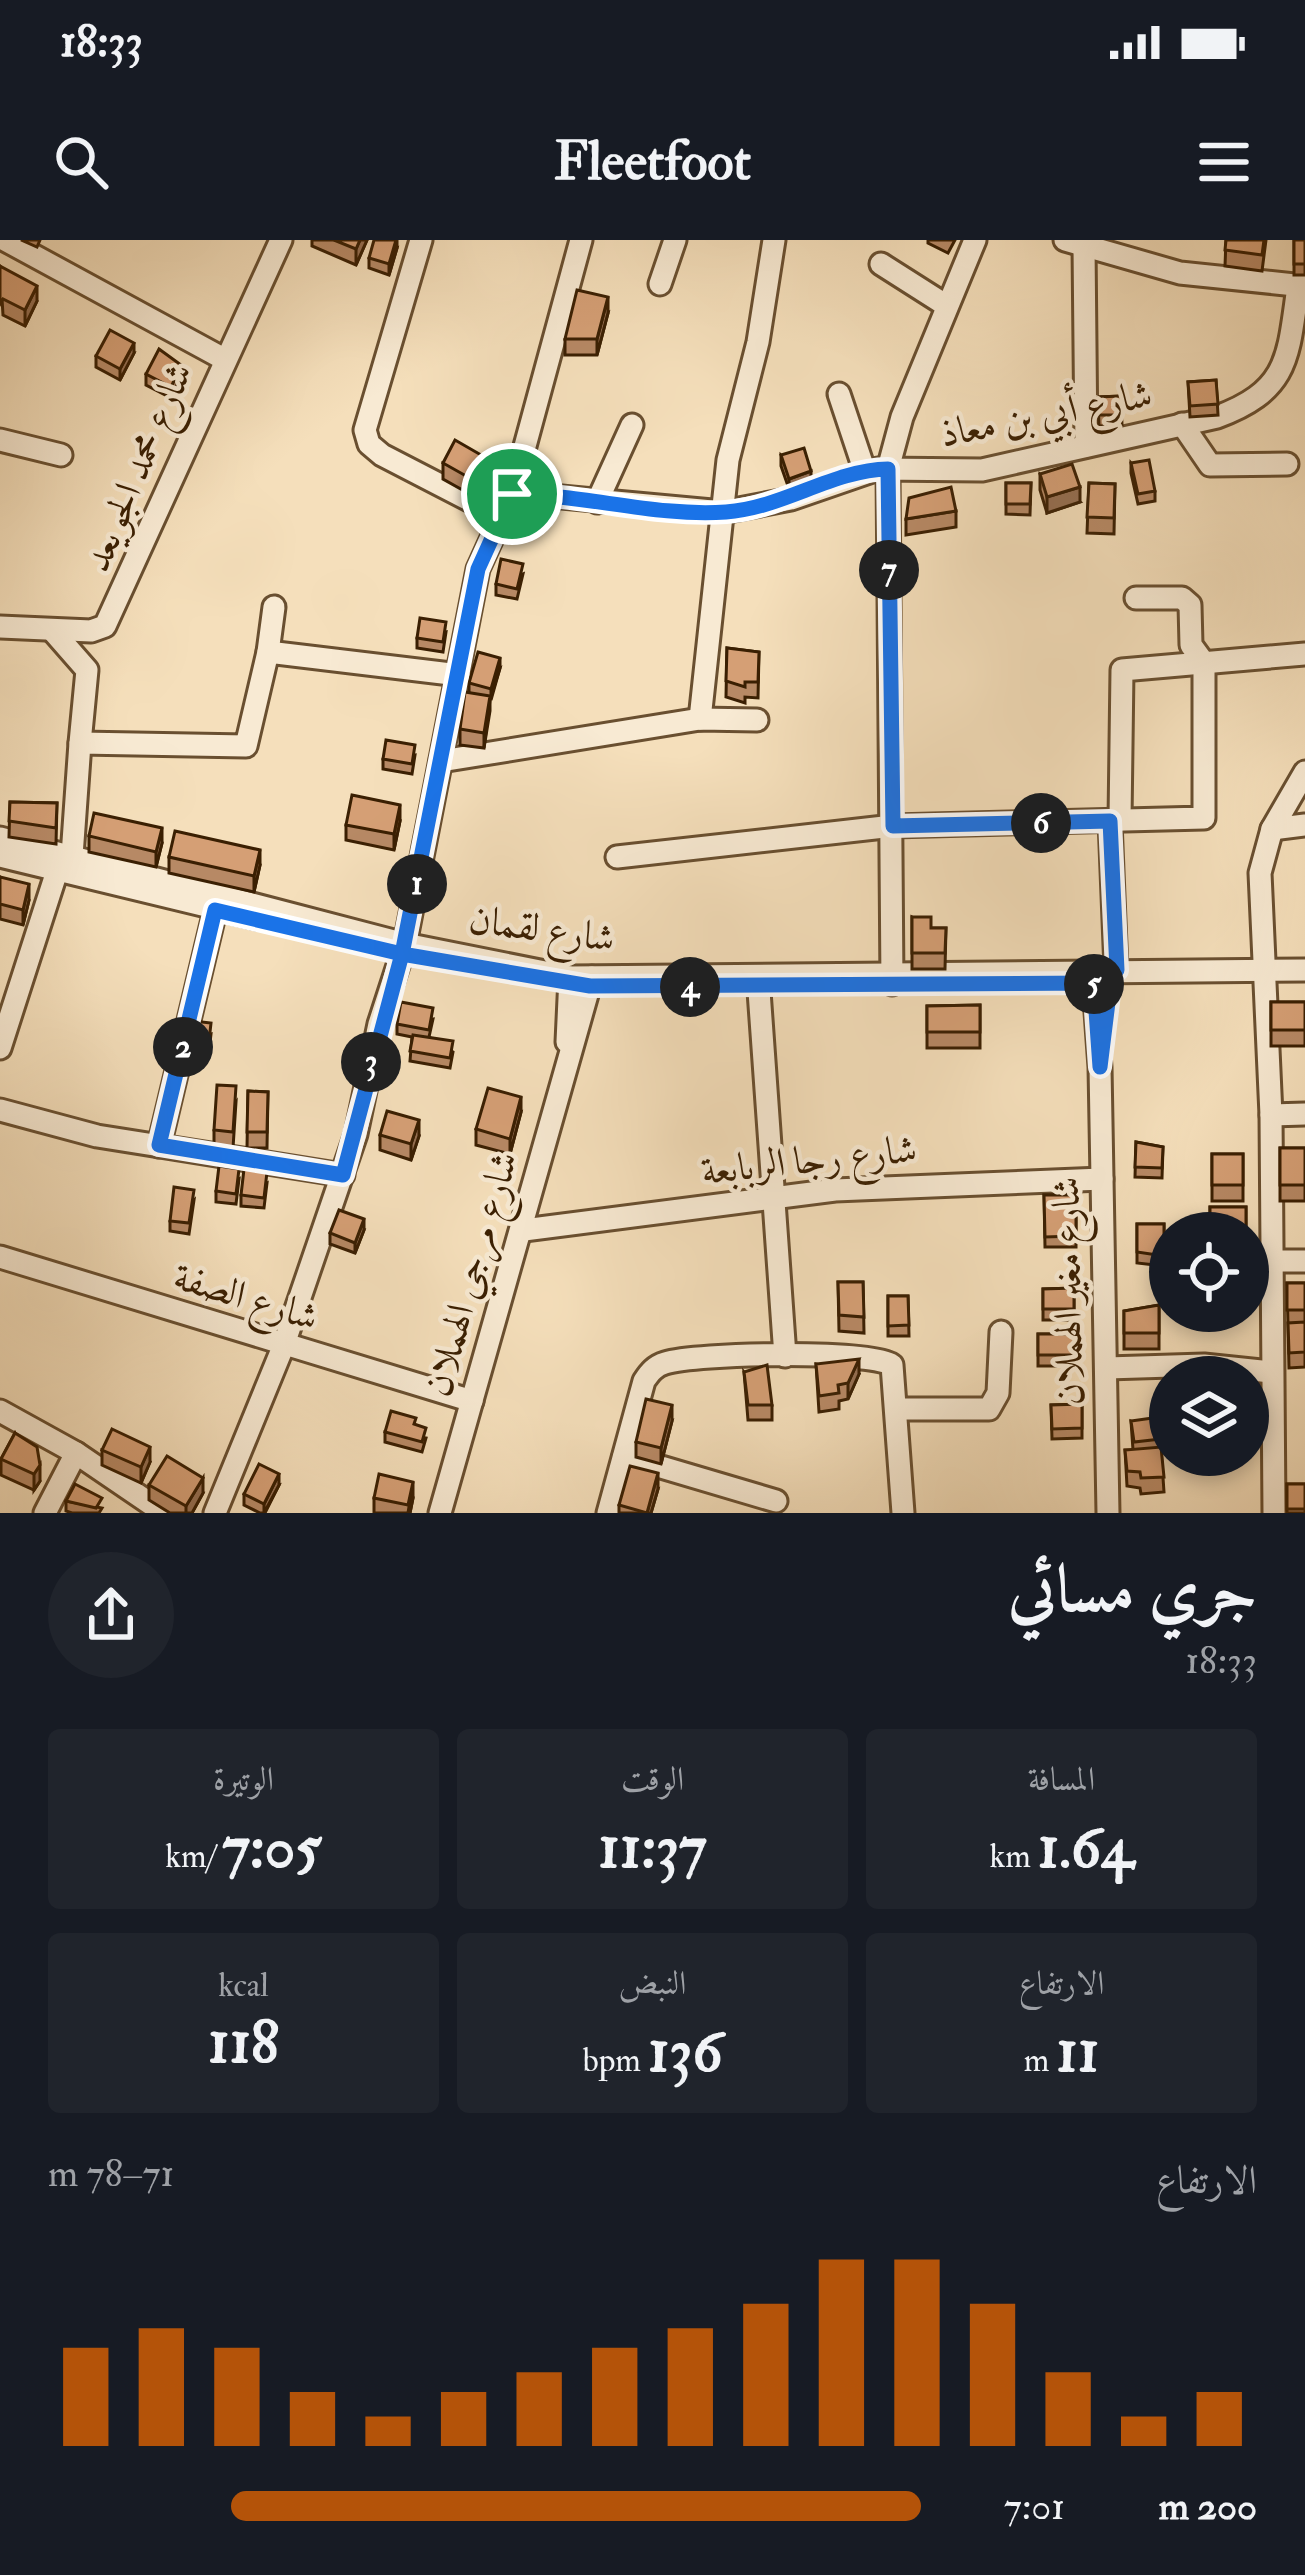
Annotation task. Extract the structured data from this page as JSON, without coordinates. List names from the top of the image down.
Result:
{
  "streets": {
    "street": [
      "شارع أبي بن معاذ",
      "شارع محمد الجويعد",
      "شارع لقمان",
      "شارع رجا الربابعة",
      "شارع مرجي الهملان",
      "شارع مغير الهملان",
      "شارع الصفة"
    ]
  },
  "crossings": [
    ["شارع لقمان", "شارع مرجي الهملان"],
    ["شارع لقمان", "شارع مغير الهملان"],
    ["شارع رجا الربابعة", "شارع مرجي الهملان"],
    ["شارع رجا الربابعة", "شارع مغير الهملان"],
    ["شارع مرجي الهملان", "شارع الصفة"]
  ],
  "page": {
    "status": "18:33",
    "header": "Fleetfoot",
    "pins": [
      "7",
      "6",
      "1",
      "5",
      "4",
      "2",
      "3"
    ],
    "heading": ["جري مسائي", "18:33"],
    "stats": [
      ["المسافة", "1.64 km"],
      ["الوقت", "11:37"],
      ["الوتيرة", "7:05 /km"],
      ["الارتفاع", "11 m"],
      ["النبض", "136 bpm"],
      ["kcal", "118"]
    ],
    "chart": ["الارتفاع", "71–78 m"],
    "list": [
      {
        "name": "200 m",
        "note": "7:01"
      }
    ]
  }
}
